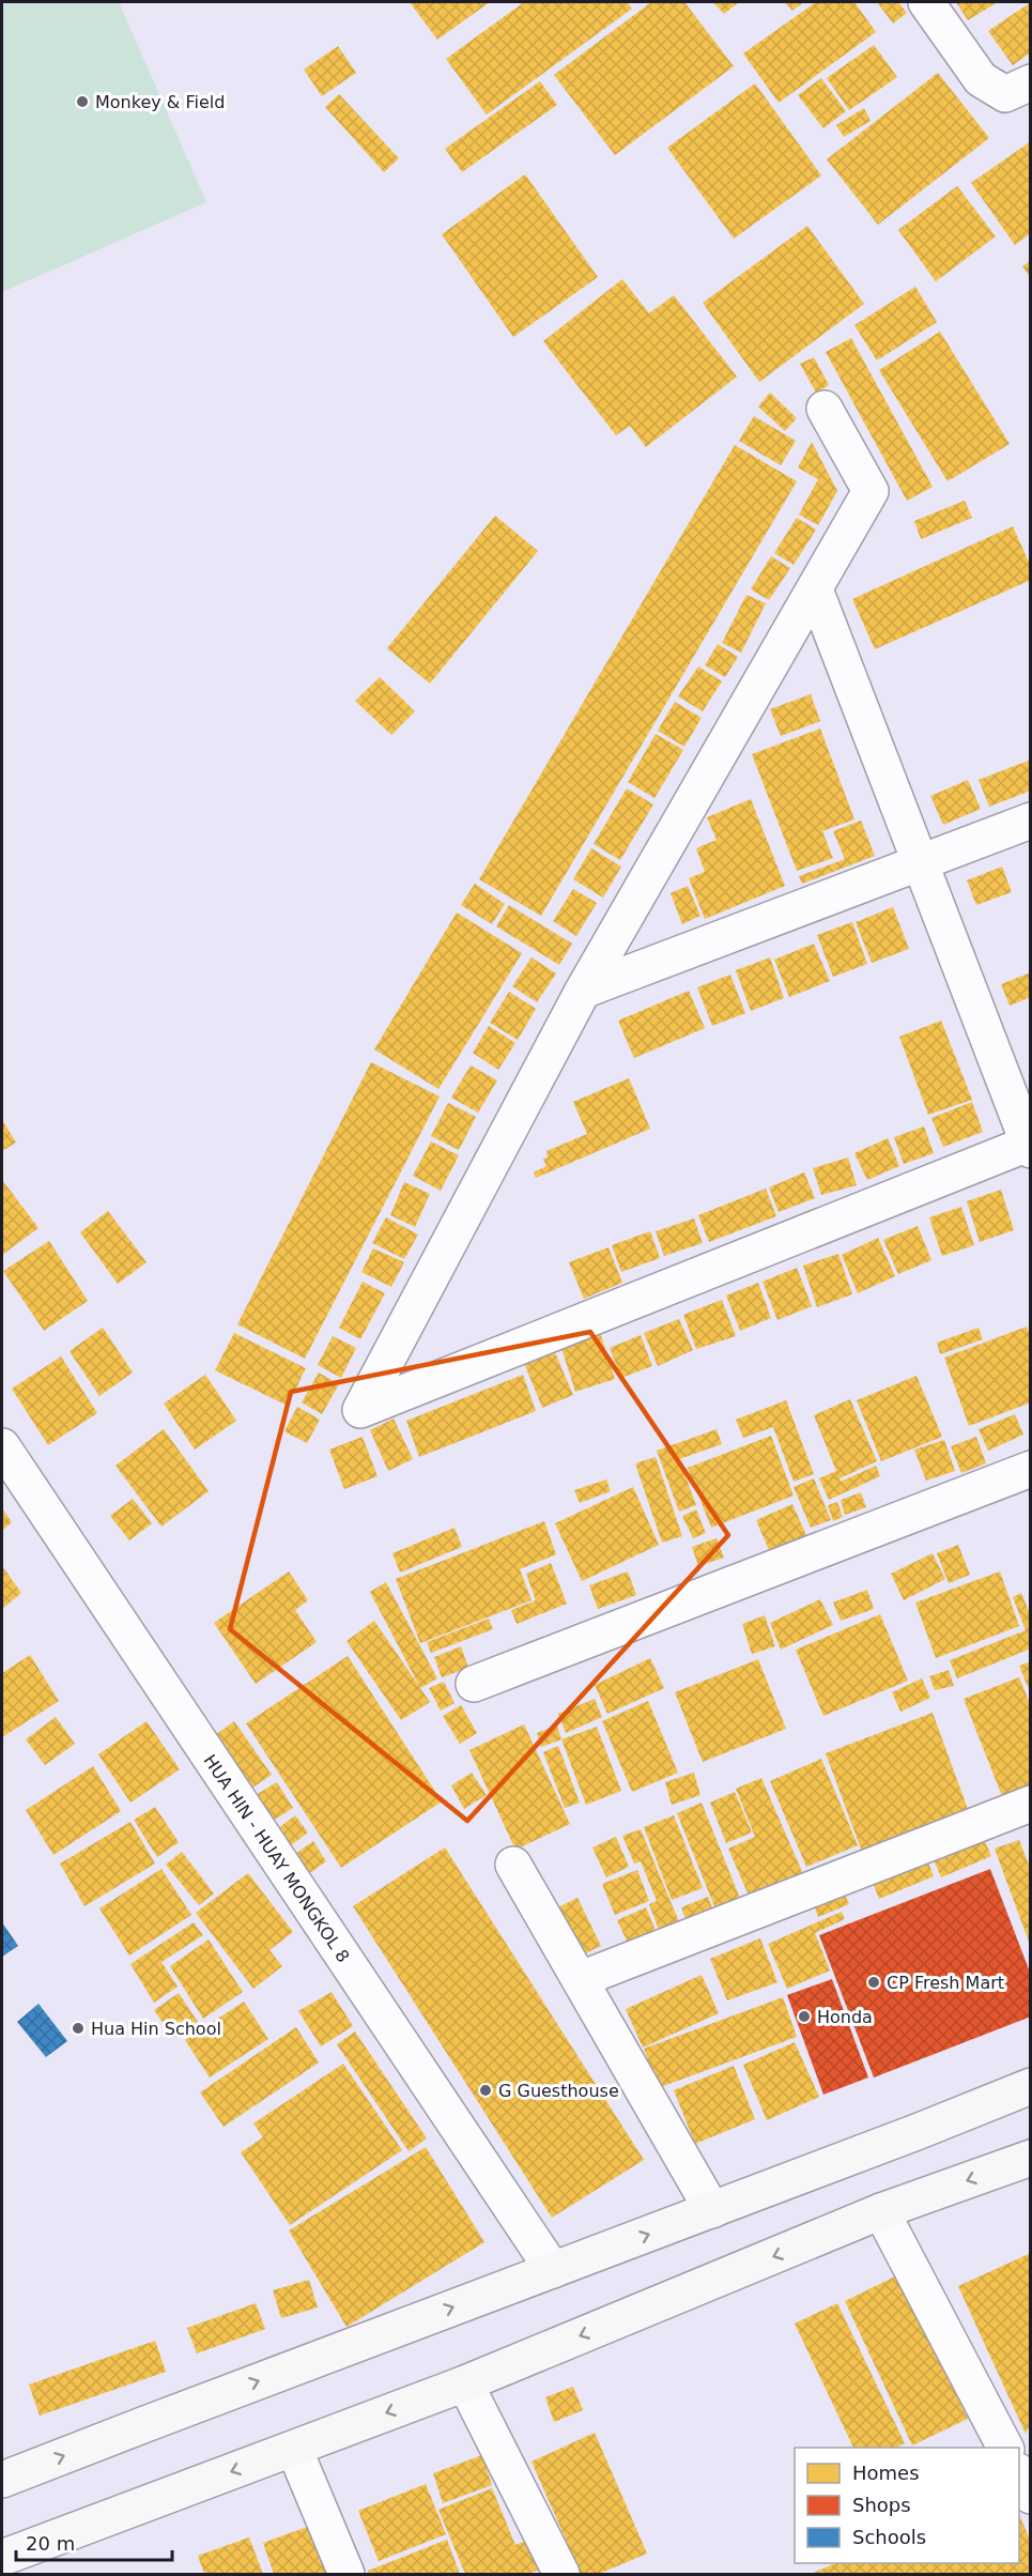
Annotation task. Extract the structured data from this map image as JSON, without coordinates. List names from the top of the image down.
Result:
{
  "streets": {
    "street": ["HUA HIN - HUAY MONGKOL 8"]
  },
  "places": [
    "Monkey & Field",
    "CP Fresh Mart",
    "Honda",
    "Hua Hin School",
    "G Guesthouse"
  ],
  "legend": ["Homes", "Shops", "Schools"],
  "scale_bar": "20 m"
}
